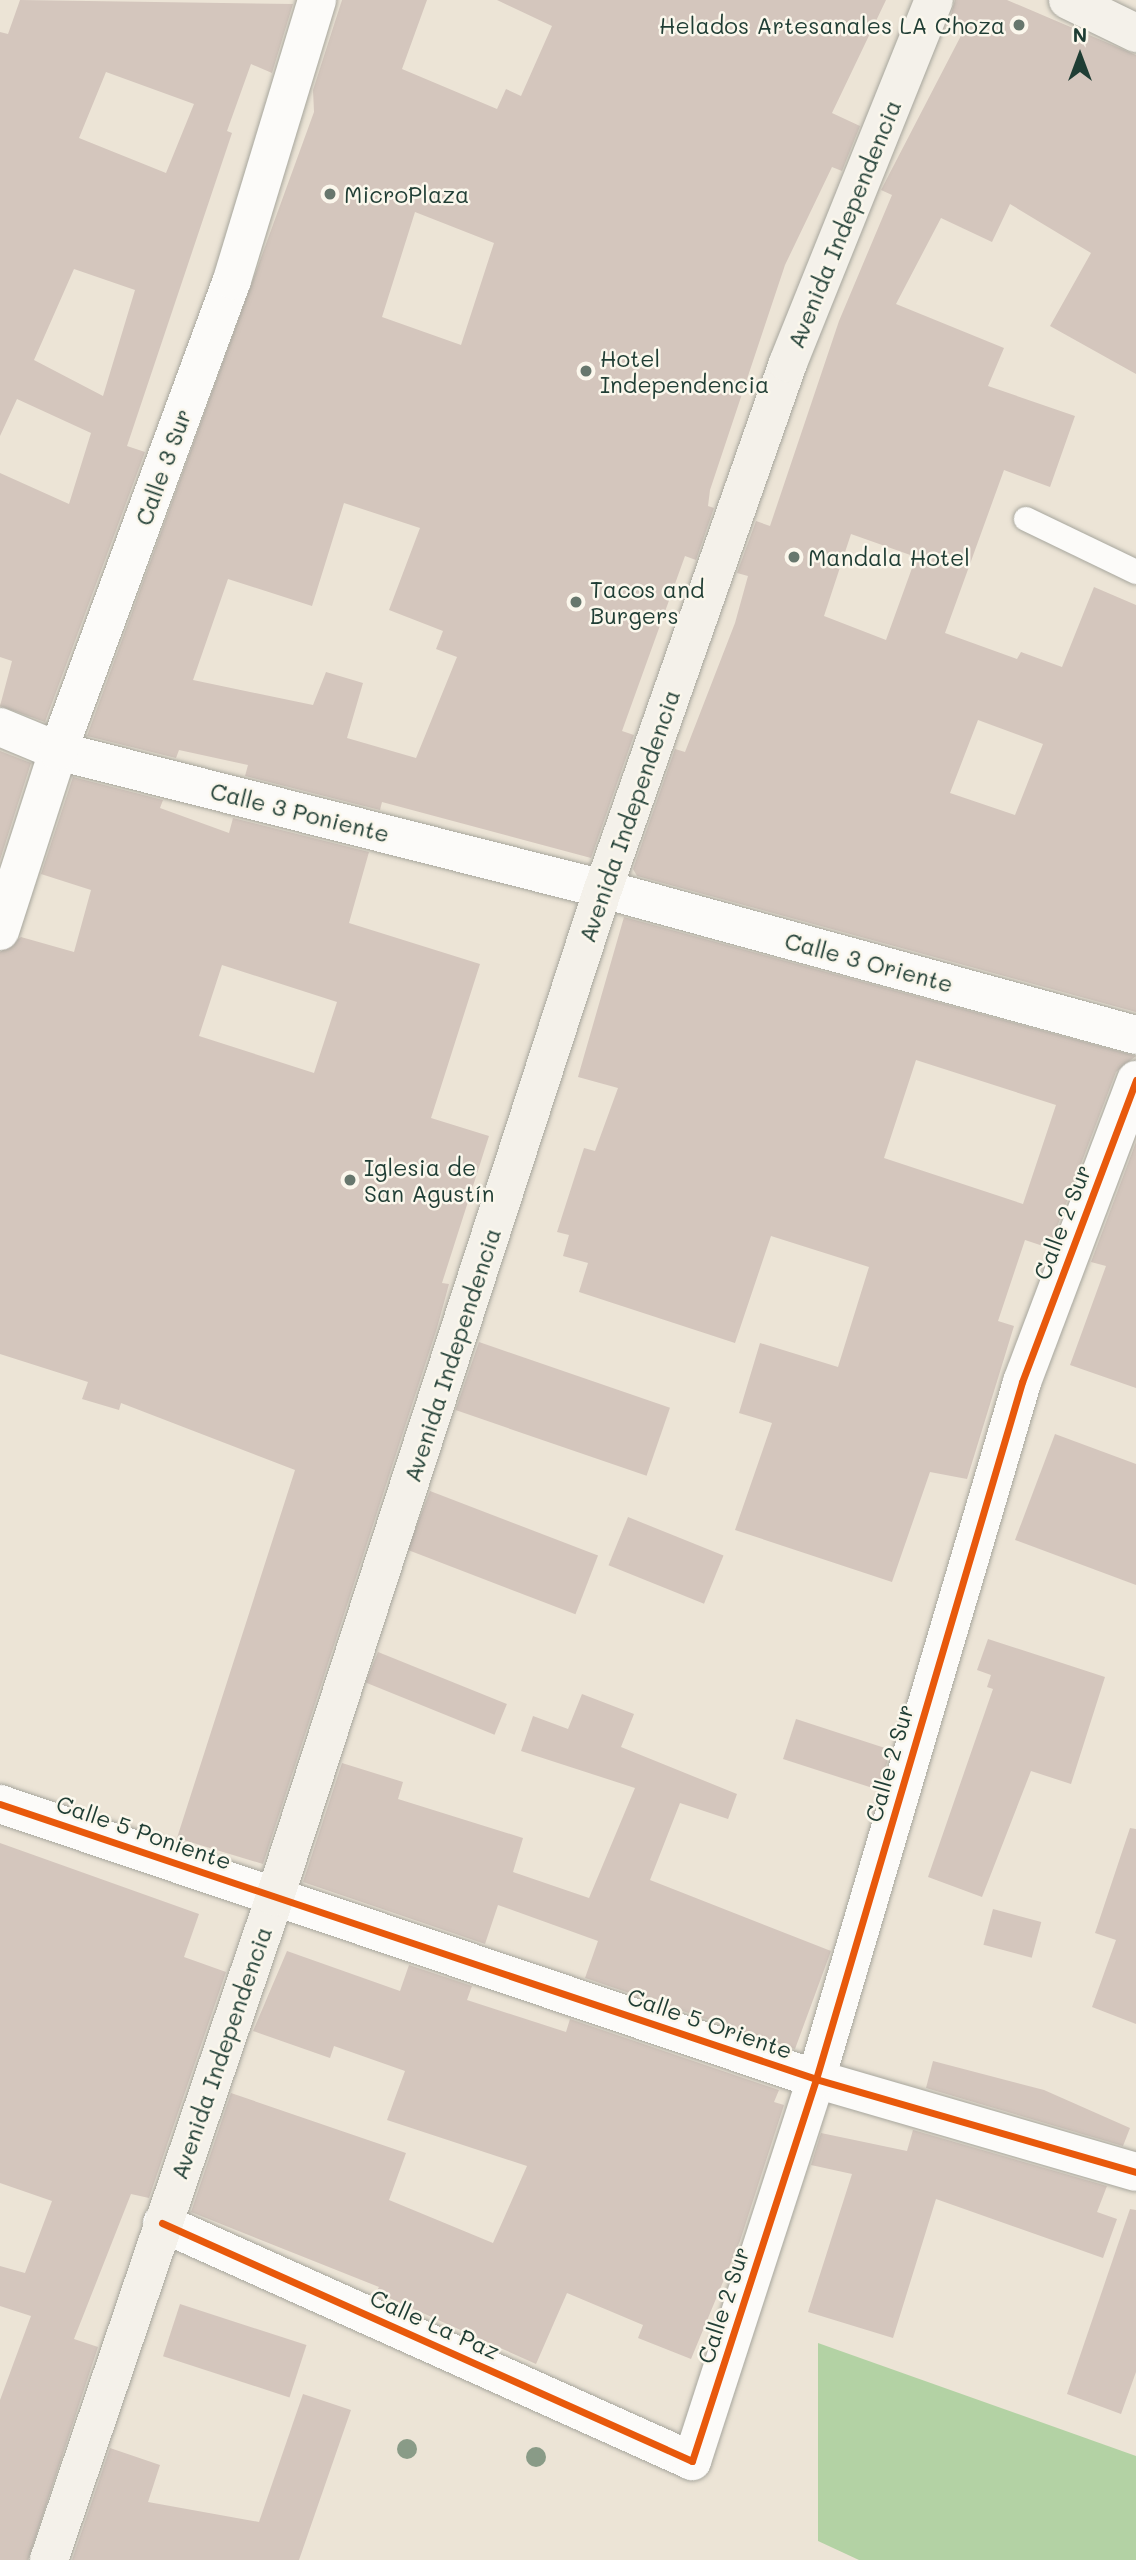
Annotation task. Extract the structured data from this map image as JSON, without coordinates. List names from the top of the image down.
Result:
{
  "streets": {
    "main road": ["Avenida Independencia"],
    "street": [
      "Calle 3 Sur",
      "Calle 3 Poniente",
      "Calle 3 Oriente",
      "Calle 2 Sur",
      "Calle 5 Poniente",
      "Calle 5 Oriente",
      "Calle La Paz"
    ]
  },
  "crossings": [
    ["Avenida Independencia", "Calle 3 Poniente"],
    ["Avenida Independencia", "Calle 3 Oriente"],
    ["Avenida Independencia", "Calle 5 Poniente"],
    ["Avenida Independencia", "Calle 5 Oriente"],
    ["Avenida Independencia", "Calle La Paz"],
    ["Calle 3 Sur", "Calle 3 Poniente"],
    ["Calle 3 Poniente", "Calle 3 Oriente"],
    ["Calle 2 Sur", "Calle 5 Oriente"],
    ["Calle 2 Sur", "Calle La Paz"],
    ["Calle 5 Poniente", "Calle 5 Oriente"]
  ],
  "places": [
    "Helados Artesanales LA Choza",
    "MicroPlaza",
    "Hotel Independencia",
    "Mandala Hotel",
    "Tacos and Burgers",
    "Iglesia de San Agustín"
  ],
  "north": "top"
}
